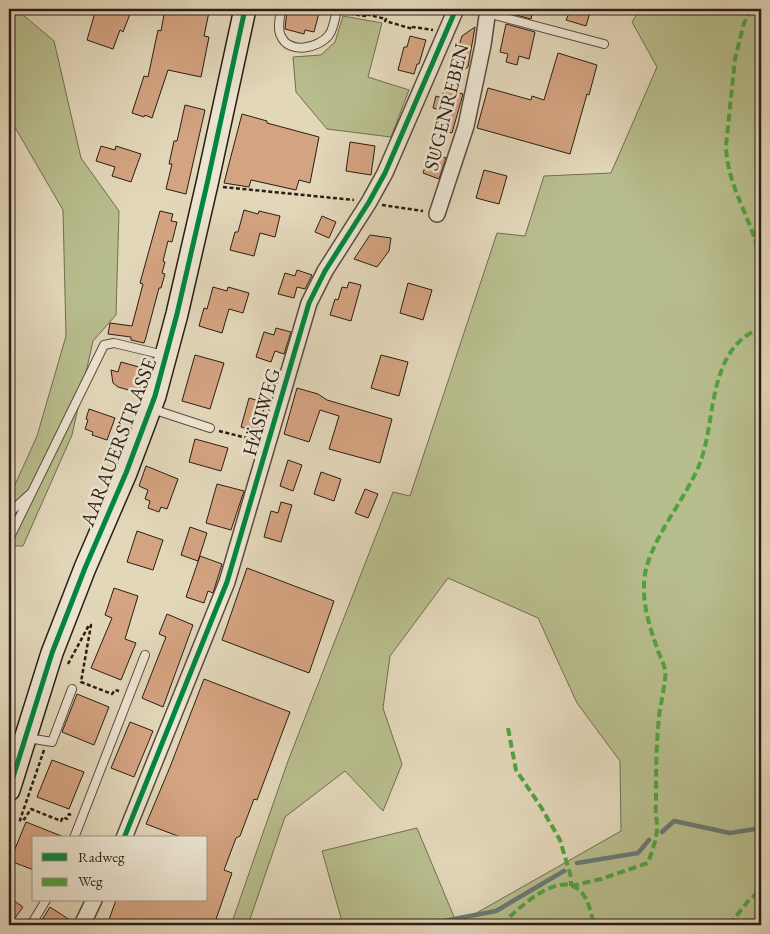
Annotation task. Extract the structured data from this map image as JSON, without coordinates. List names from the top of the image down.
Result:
{
  "streets": {
    "main road": ["AARAUERSTRASSE"],
    "street": ["SUGENREBEN", "HÄSIWEG"]
  },
  "legend": ["Radweg", "Weg"]
}
